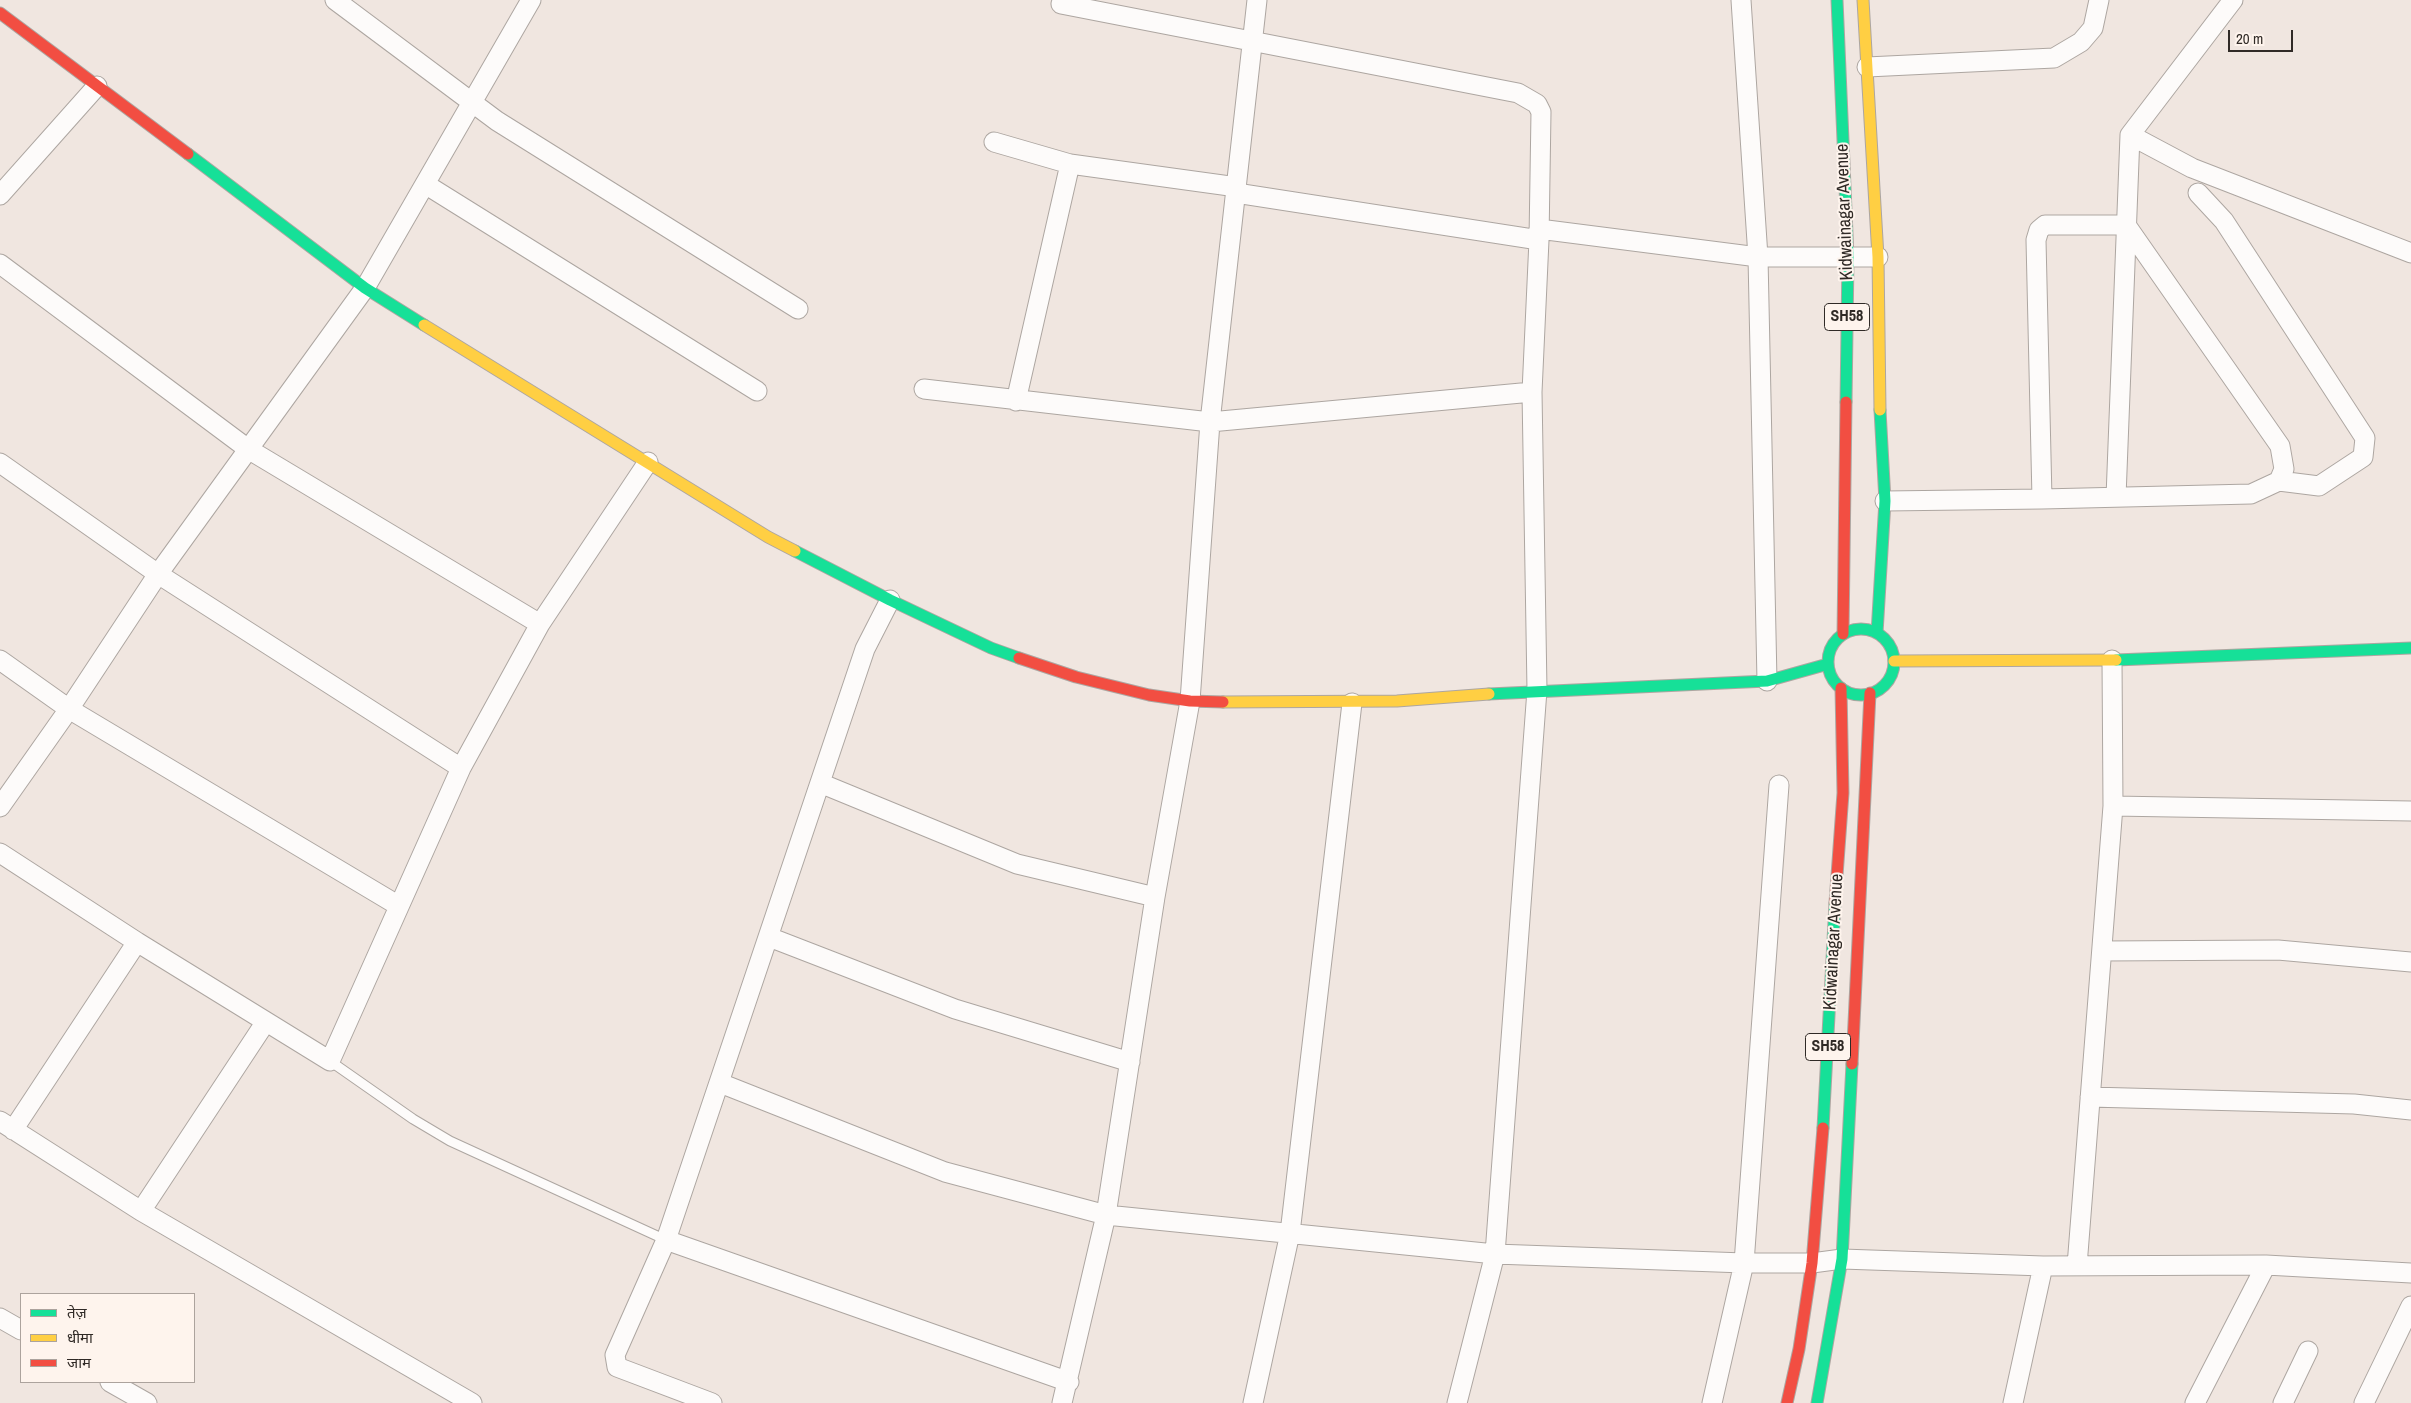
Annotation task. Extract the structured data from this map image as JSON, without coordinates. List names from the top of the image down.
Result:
{
  "streets": {
    "main road": ["Kidwainagar Avenue", "SH58"]
  },
  "crossings": [
    ["Kidwainagar Avenue", "SH58"]
  ],
  "legend": ["तेज़", "धीमा", "जाम"],
  "scale_bar": "20 m"
}
